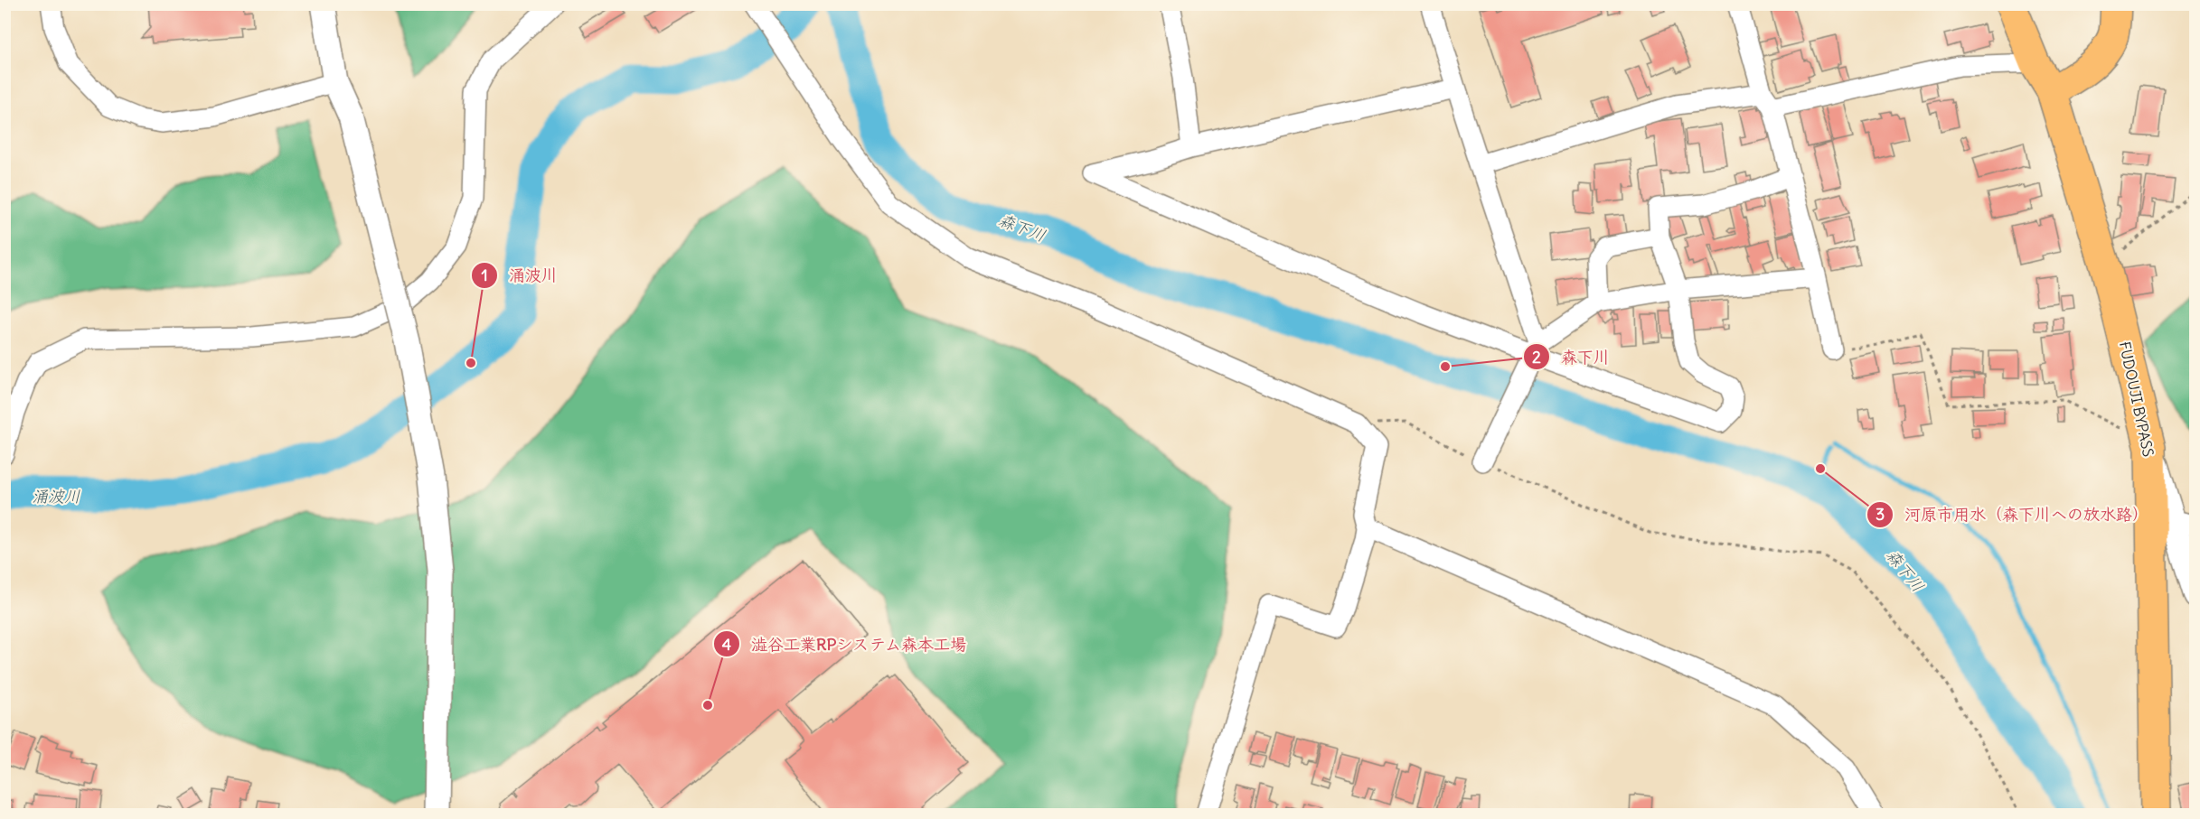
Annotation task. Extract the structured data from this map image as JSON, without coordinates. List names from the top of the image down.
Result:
{
  "streets": {
    "highway": ["FUDOUJI BYPASS"]
  },
  "water": ["森下川", "涌波川"],
  "places": [
    "涌波川",
    "森下川",
    "河原市用水（森下川への放水路）",
    "澁谷工業RPシステム森本工場"
  ]
}
